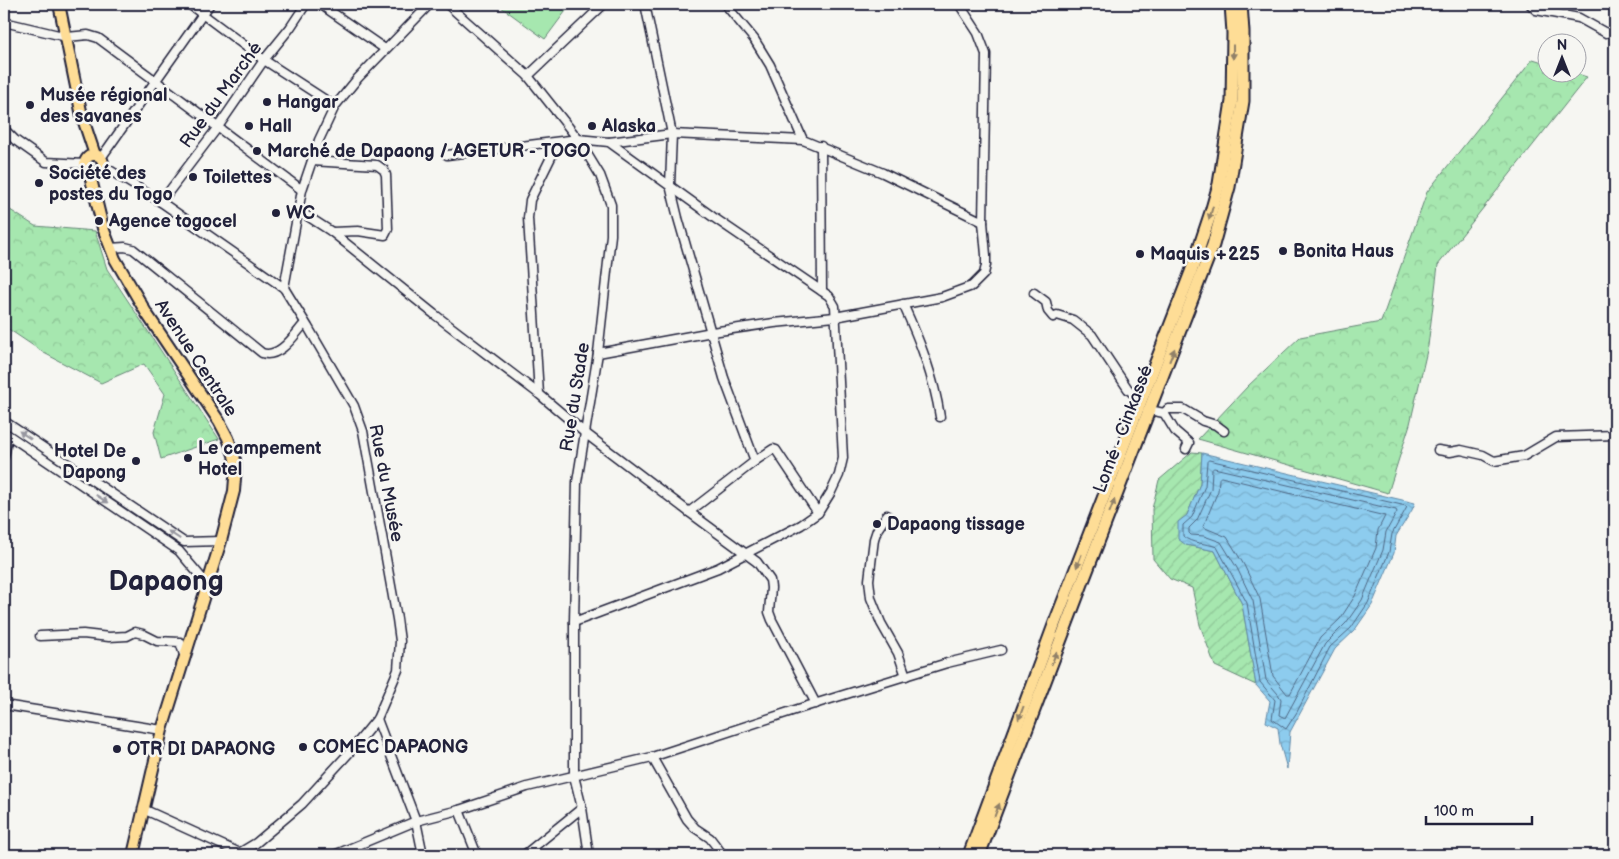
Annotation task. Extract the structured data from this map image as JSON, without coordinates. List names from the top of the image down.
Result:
{
  "streets": {
    "highway": ["Lomé - Cinkassé"],
    "main road": ["Avenue Centrale"],
    "street": ["Rue du Marché", "Rue du Stade", "Rue du Musée"]
  },
  "crossings": [
    ["Rue du Marché", "Rue du Musée"],
    ["Avenue Centrale", "Rue du Musée"]
  ],
  "districts": ["Dapaong"],
  "places": [
    "Hangar",
    "Musée régional des savanes",
    "Hall",
    "Alaska",
    "Marché de Dapaong / AGETUR - TOGO",
    "Toilettes",
    "Société des postes du Togo",
    "WC",
    "Agence togocel",
    "Bonita Haus",
    "Maquis +225",
    "Le campement Hotel",
    "Hotel De Dapong",
    "Dapaong tissage",
    "COMEC DAPAONG",
    "OTR DI DAPAONG"
  ],
  "scale_bar": "100 m",
  "north": "top"
}
